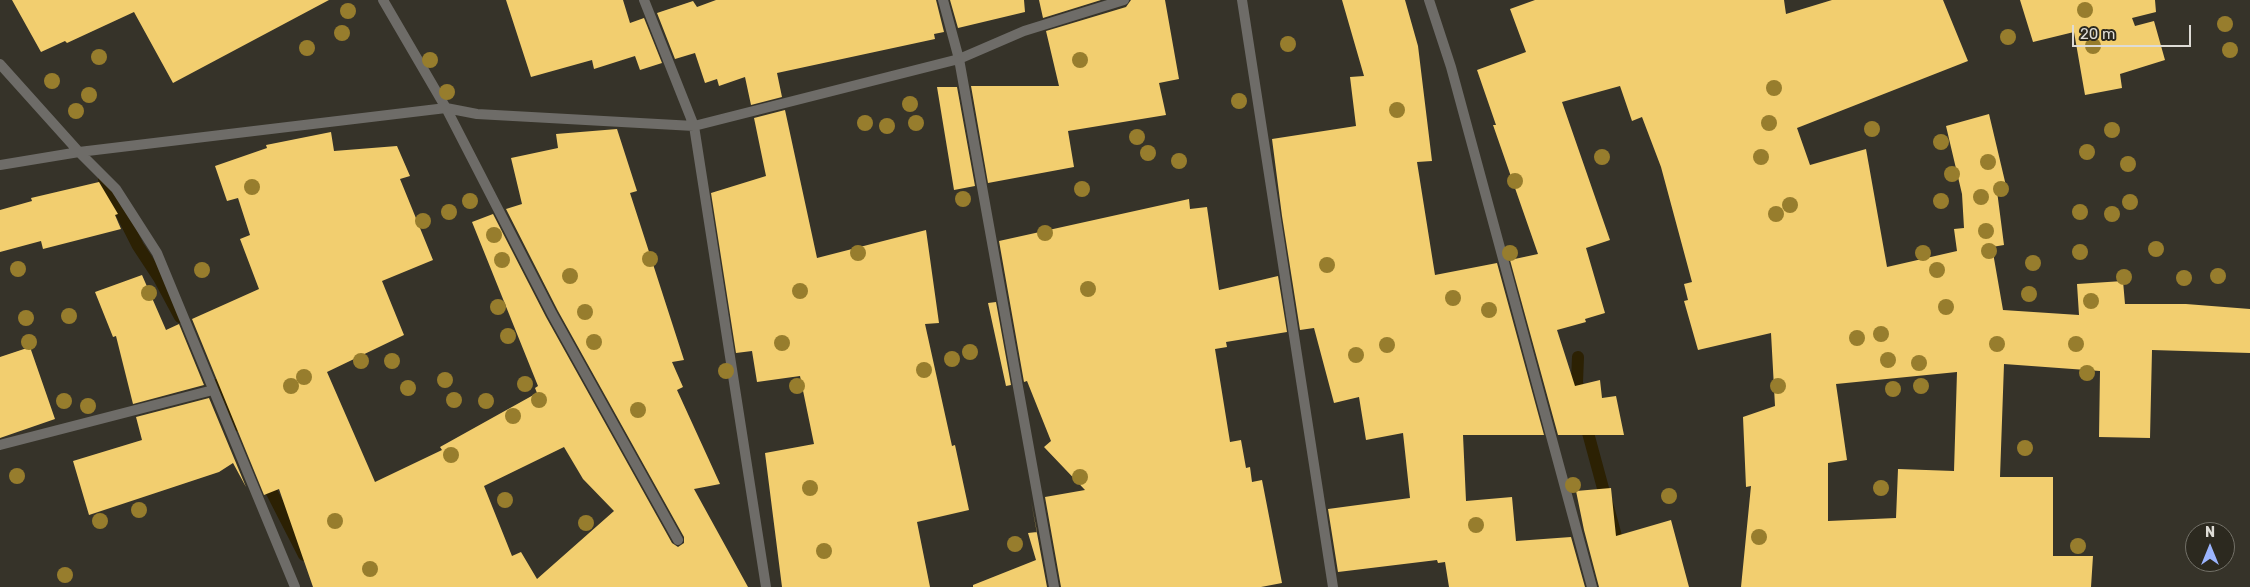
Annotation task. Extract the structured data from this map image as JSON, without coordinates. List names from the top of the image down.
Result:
{
  "scale_bar": "20 m",
  "north": "top"
}
